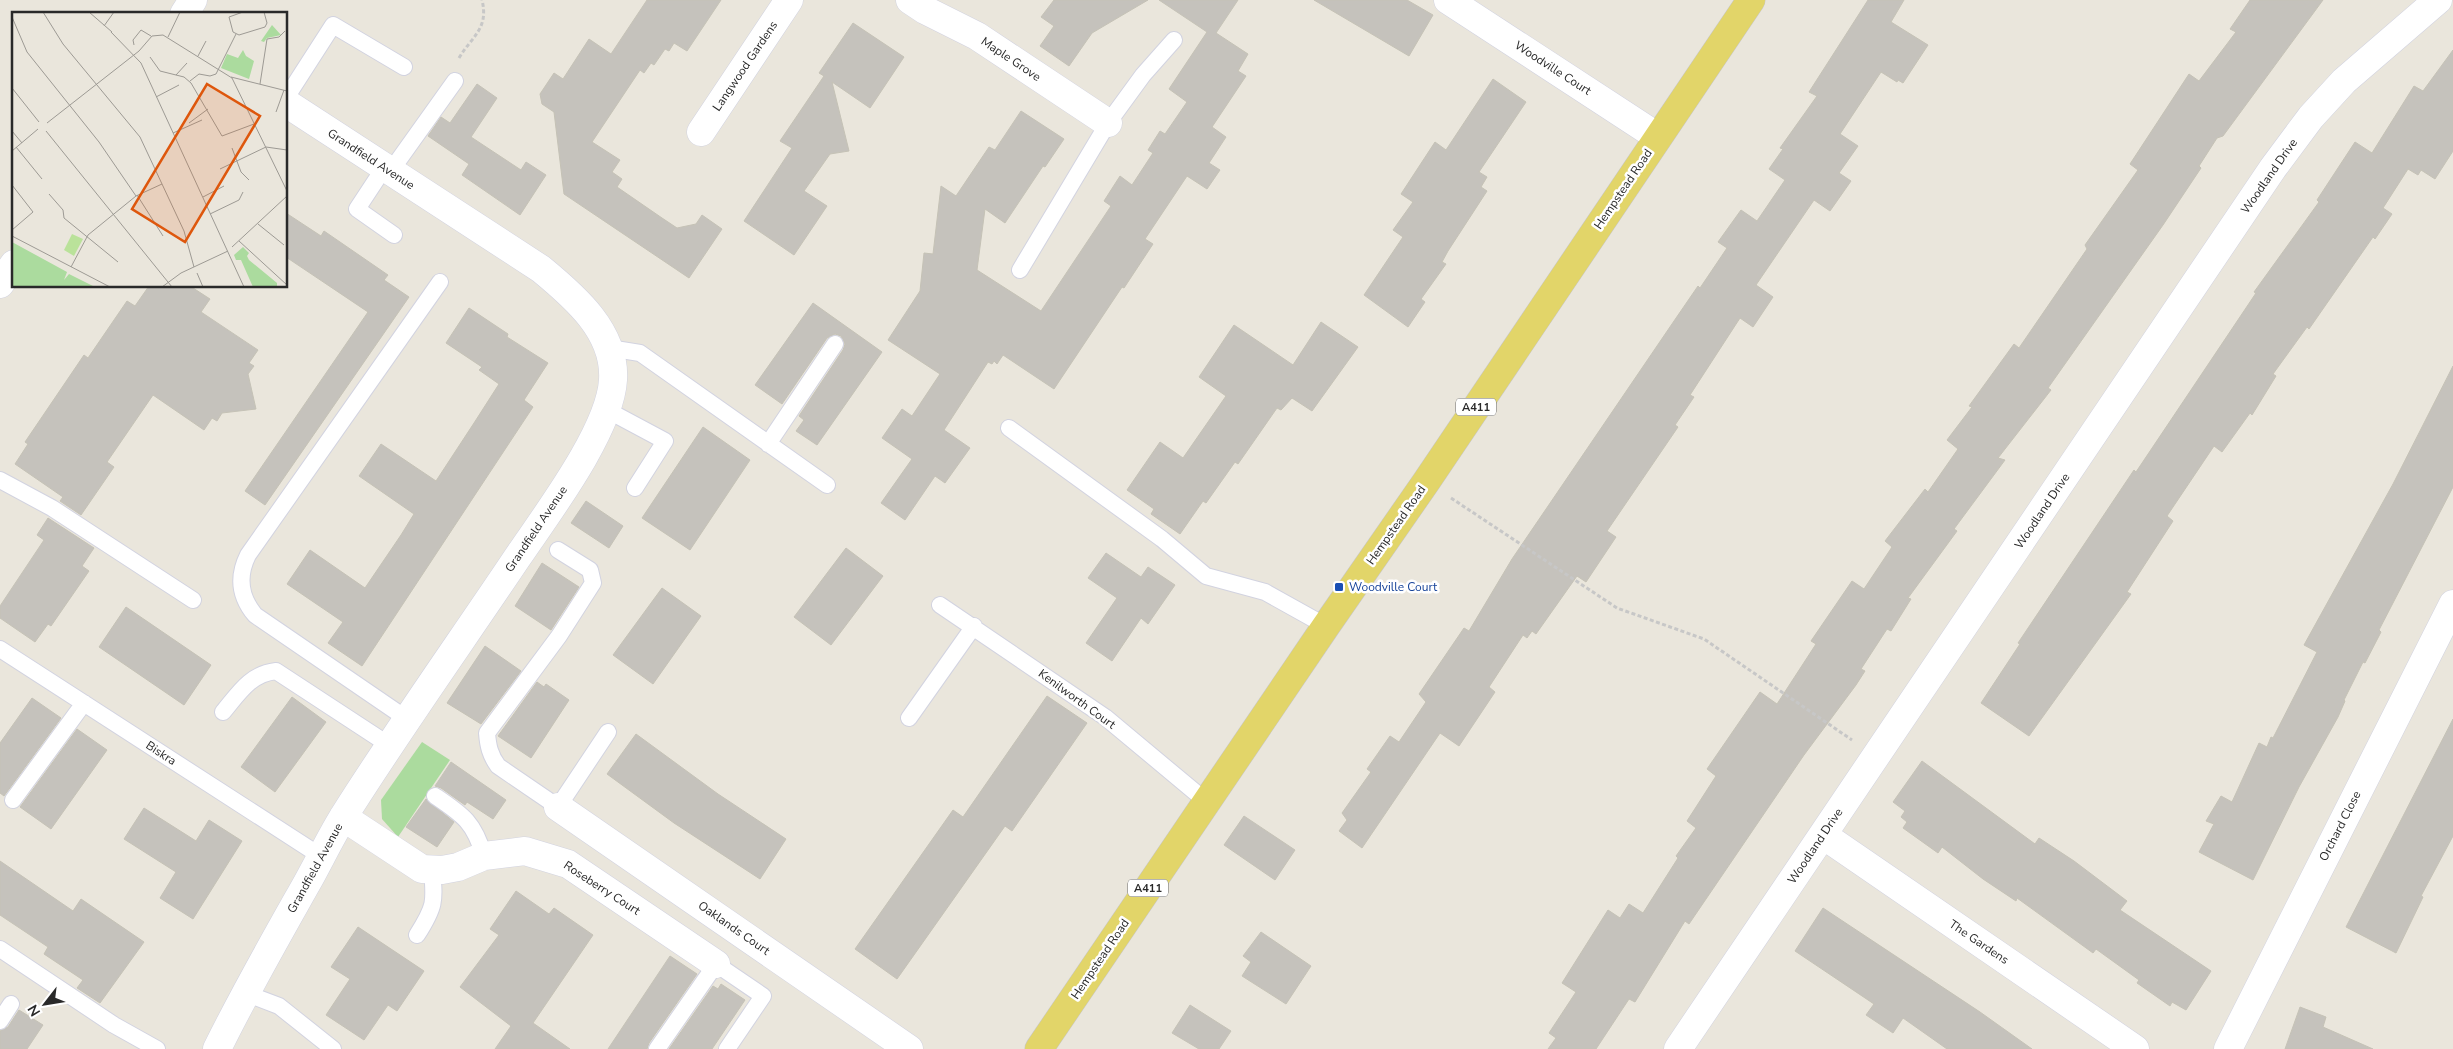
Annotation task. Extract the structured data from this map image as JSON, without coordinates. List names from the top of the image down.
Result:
{
  "streets": {
    "main road": ["Hempstead Road", "A411"],
    "street": [
      "Maple Grove",
      "Langwood Gardens",
      "Woodville Court",
      "Grandfield Avenue",
      "Woodland Drive",
      "Orchard Close",
      "Roseberry Court",
      "Oaklands Court",
      "The Gardens"
    ],
    "lane": ["Kenilworth Court", "Biskra"]
  },
  "crossings": [
    ["Woodville Court", "Hempstead Road"],
    ["Grandfield Avenue", "Biskra"],
    ["Grandfield Avenue", "Roseberry Court"],
    ["Woodland Drive", "The Gardens"],
    ["Hempstead Road", "Kenilworth Court"]
  ],
  "places": {
    "transit": ["Woodville Court"]
  },
  "north": "bottom left"
}
